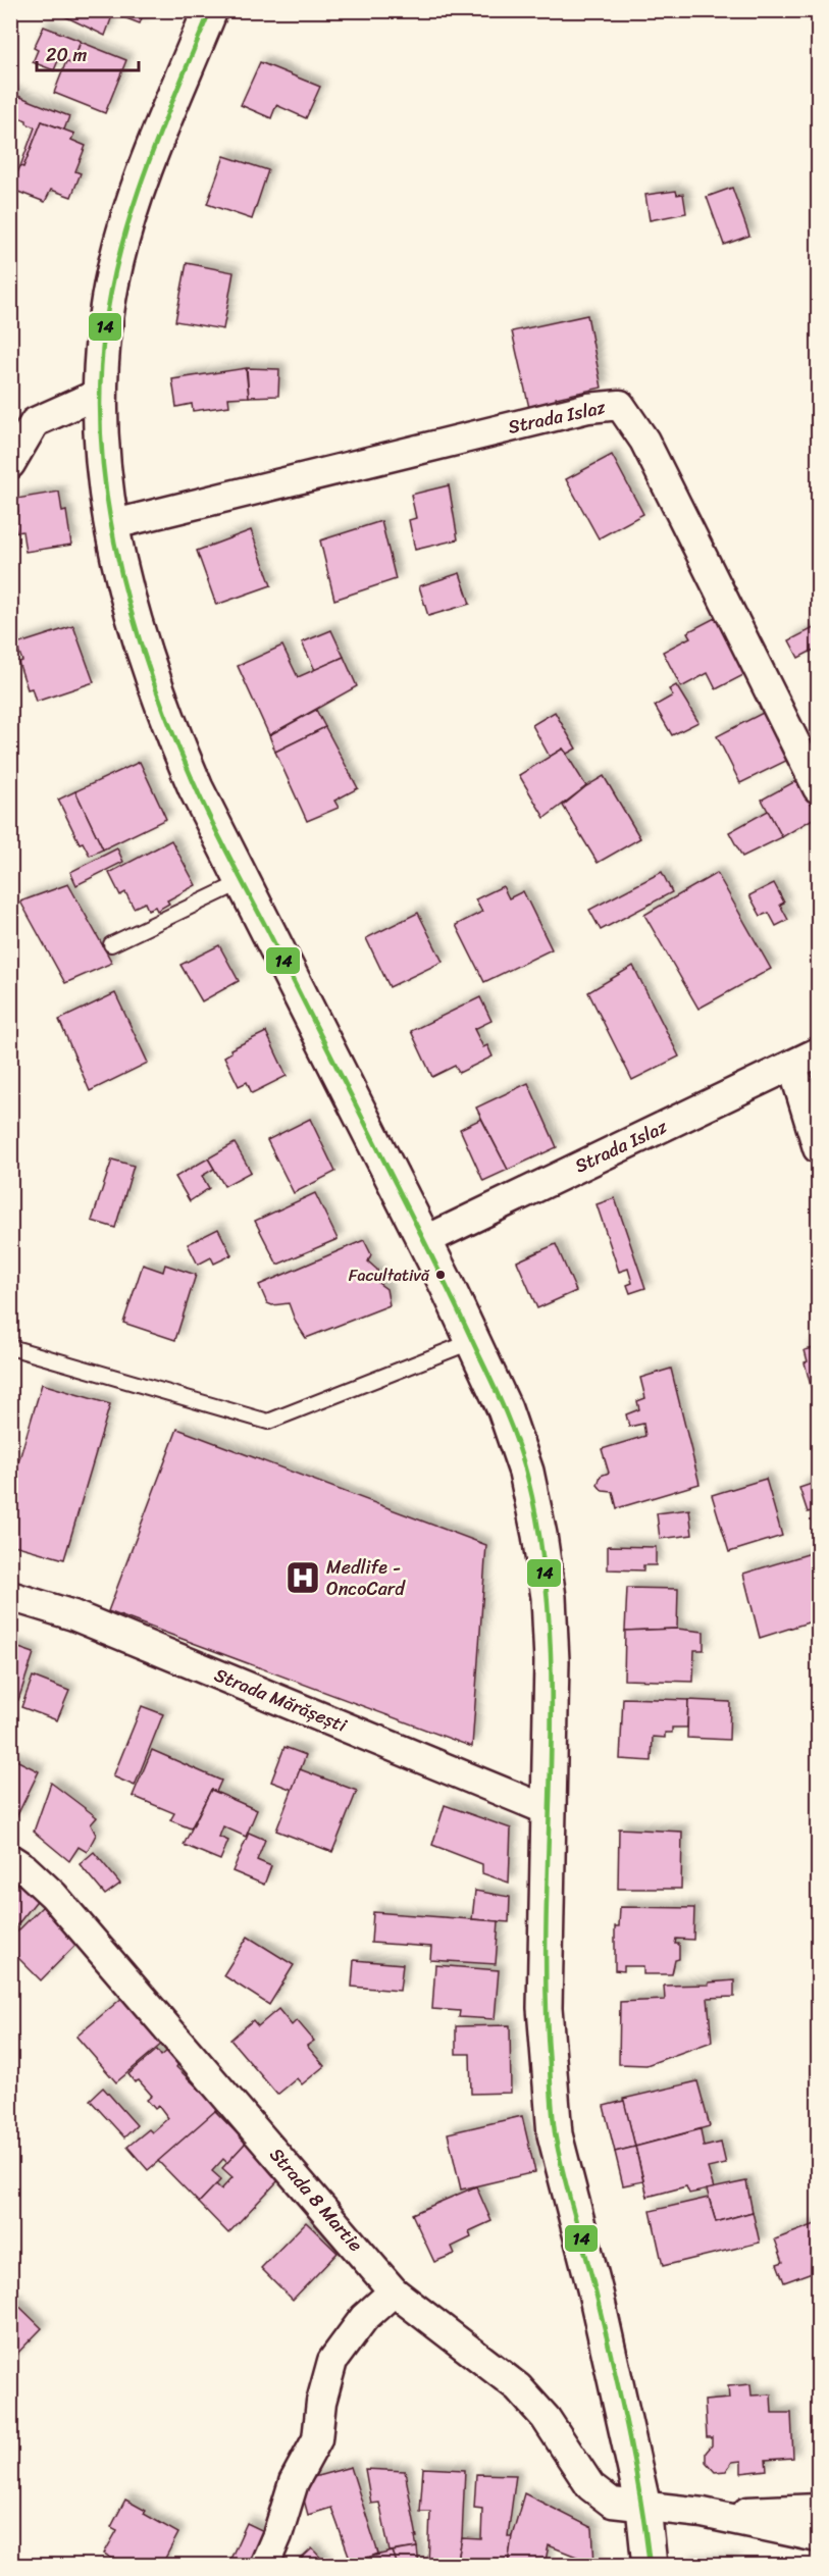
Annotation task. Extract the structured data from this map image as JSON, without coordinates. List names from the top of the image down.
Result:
{
  "streets": {
    "street": ["Strada Islaz", "Strada Mărășești", "Strada 8 Martie"]
  },
  "places": {
    "other": ["Facultativă"],
    "hospital": ["Medlife - OncoCard"]
  },
  "lines": ["transit line 14"],
  "scale_bar": "20 m"
}
